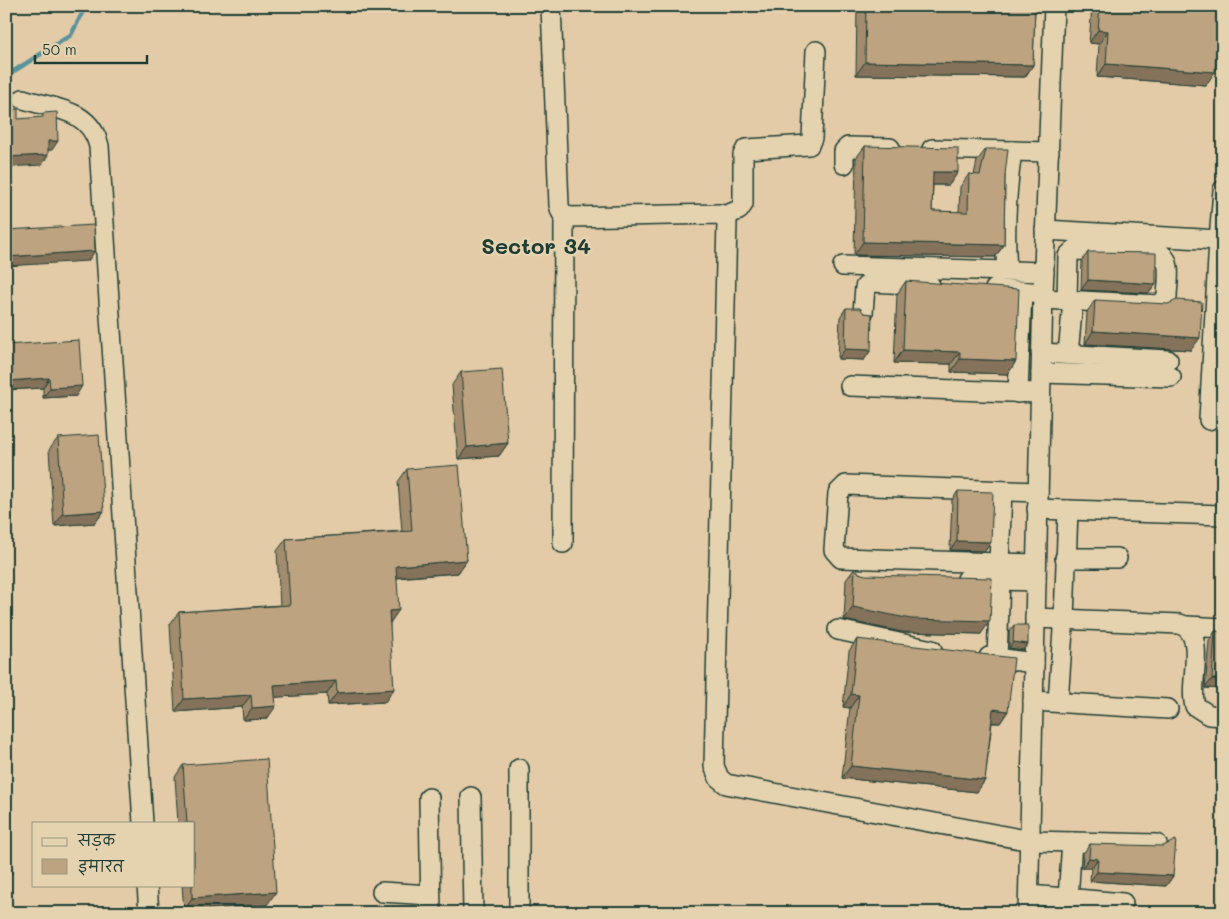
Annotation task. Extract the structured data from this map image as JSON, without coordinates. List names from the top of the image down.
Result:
{
  "districts": ["Sector 34"],
  "legend": ["सड़क", "इमारत"],
  "scale_bar": "50 m"
}
